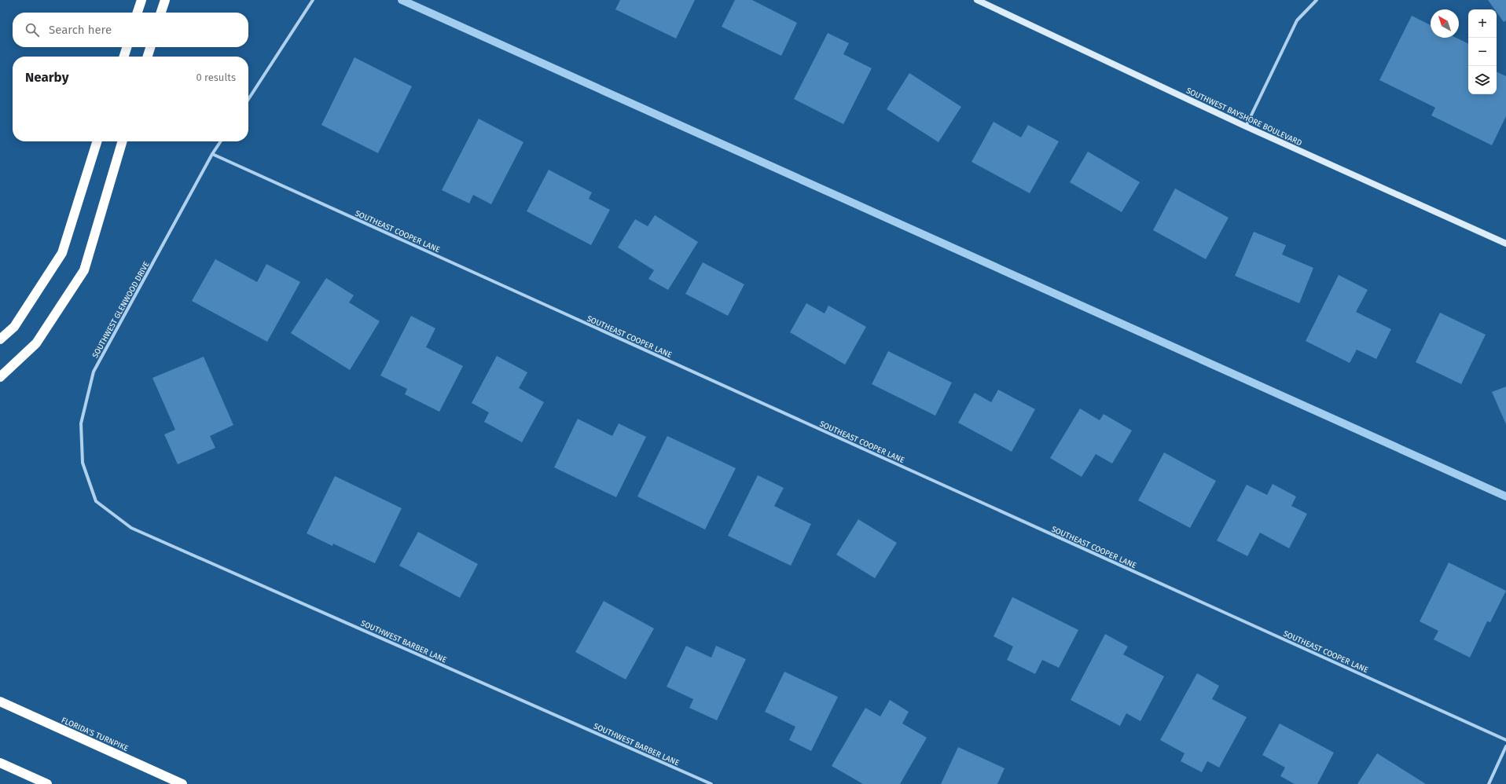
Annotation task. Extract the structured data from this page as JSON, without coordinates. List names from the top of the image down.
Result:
{
  "streets": {
    "highway": ["FLORIDA'S TURNPIKE"],
    "street": [
      "SOUTHWEST BAYSHORE BOULEVARD",
      "SOUTHEAST COOPER LANE",
      "SOUTHWEST GLENWOOD DRIVE",
      "SOUTHWEST BARBER LANE"
    ]
  },
  "crossings": [
    ["SOUTHEAST COOPER LANE", "SOUTHWEST GLENWOOD DRIVE"],
    ["SOUTHWEST GLENWOOD DRIVE", "SOUTHWEST BARBER LANE"]
  ],
  "north": "top left",
  "page": {
    "map_buttons": ["+", "−"],
    "search": "Search here",
    "heading": ["Nearby", "0 results"]
  }
}
